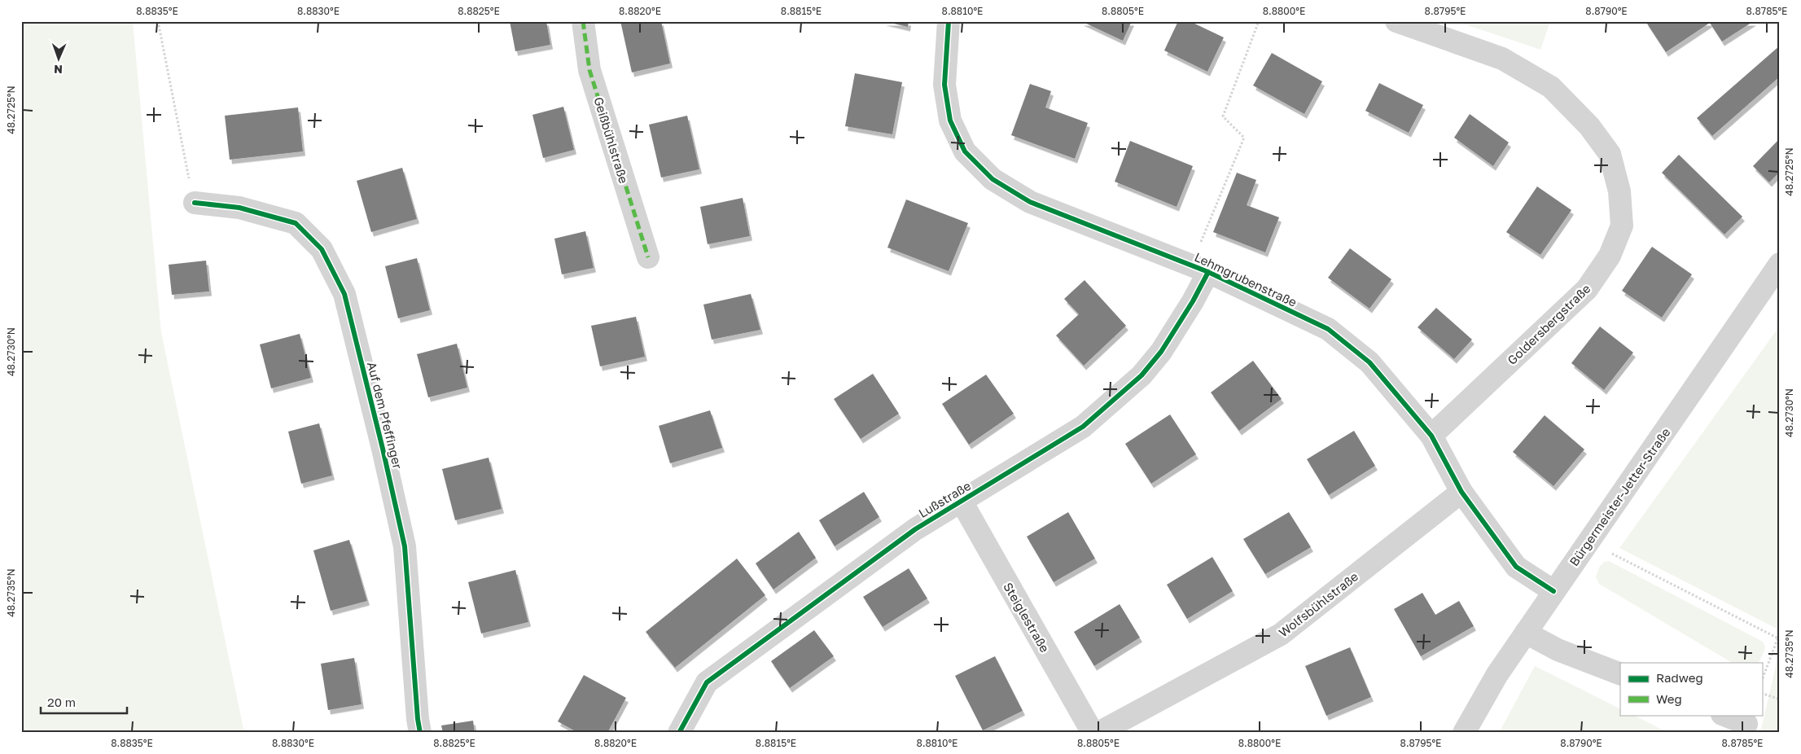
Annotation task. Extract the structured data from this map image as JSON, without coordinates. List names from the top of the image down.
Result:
{
  "streets": {
    "street": [
      "Geißbühlstraße",
      "Lehmgrubenstraße",
      "Goldersbergstraße",
      "Auf dem Pfeffinger",
      "Bürgermeister-Jetter-Straße",
      "Lußstraße",
      "Wolfsbühlstraße",
      "Steiglestraße"
    ]
  },
  "crossings": [
    ["Lehmgrubenstraße", "Goldersbergstraße"],
    ["Lehmgrubenstraße", "Bürgermeister-Jetter-Straße"],
    ["Lehmgrubenstraße", "Lußstraße"],
    ["Lehmgrubenstraße", "Wolfsbühlstraße"],
    ["Lußstraße", "Steiglestraße"]
  ],
  "legend": ["Radweg", "Weg"],
  "scale_bar": "20 m",
  "north": "bottom",
  "coordinates": [
    "8.8835°E",
    "8.8830°E",
    "8.8825°E",
    "8.8820°E",
    "8.8815°E",
    "8.8810°E",
    "8.8805°E",
    "8.8800°E",
    "8.8795°E",
    "8.8790°E",
    "8.8785°E",
    "48.2725°N",
    "48.2730°N",
    "48.2735°N"
  ]
}
